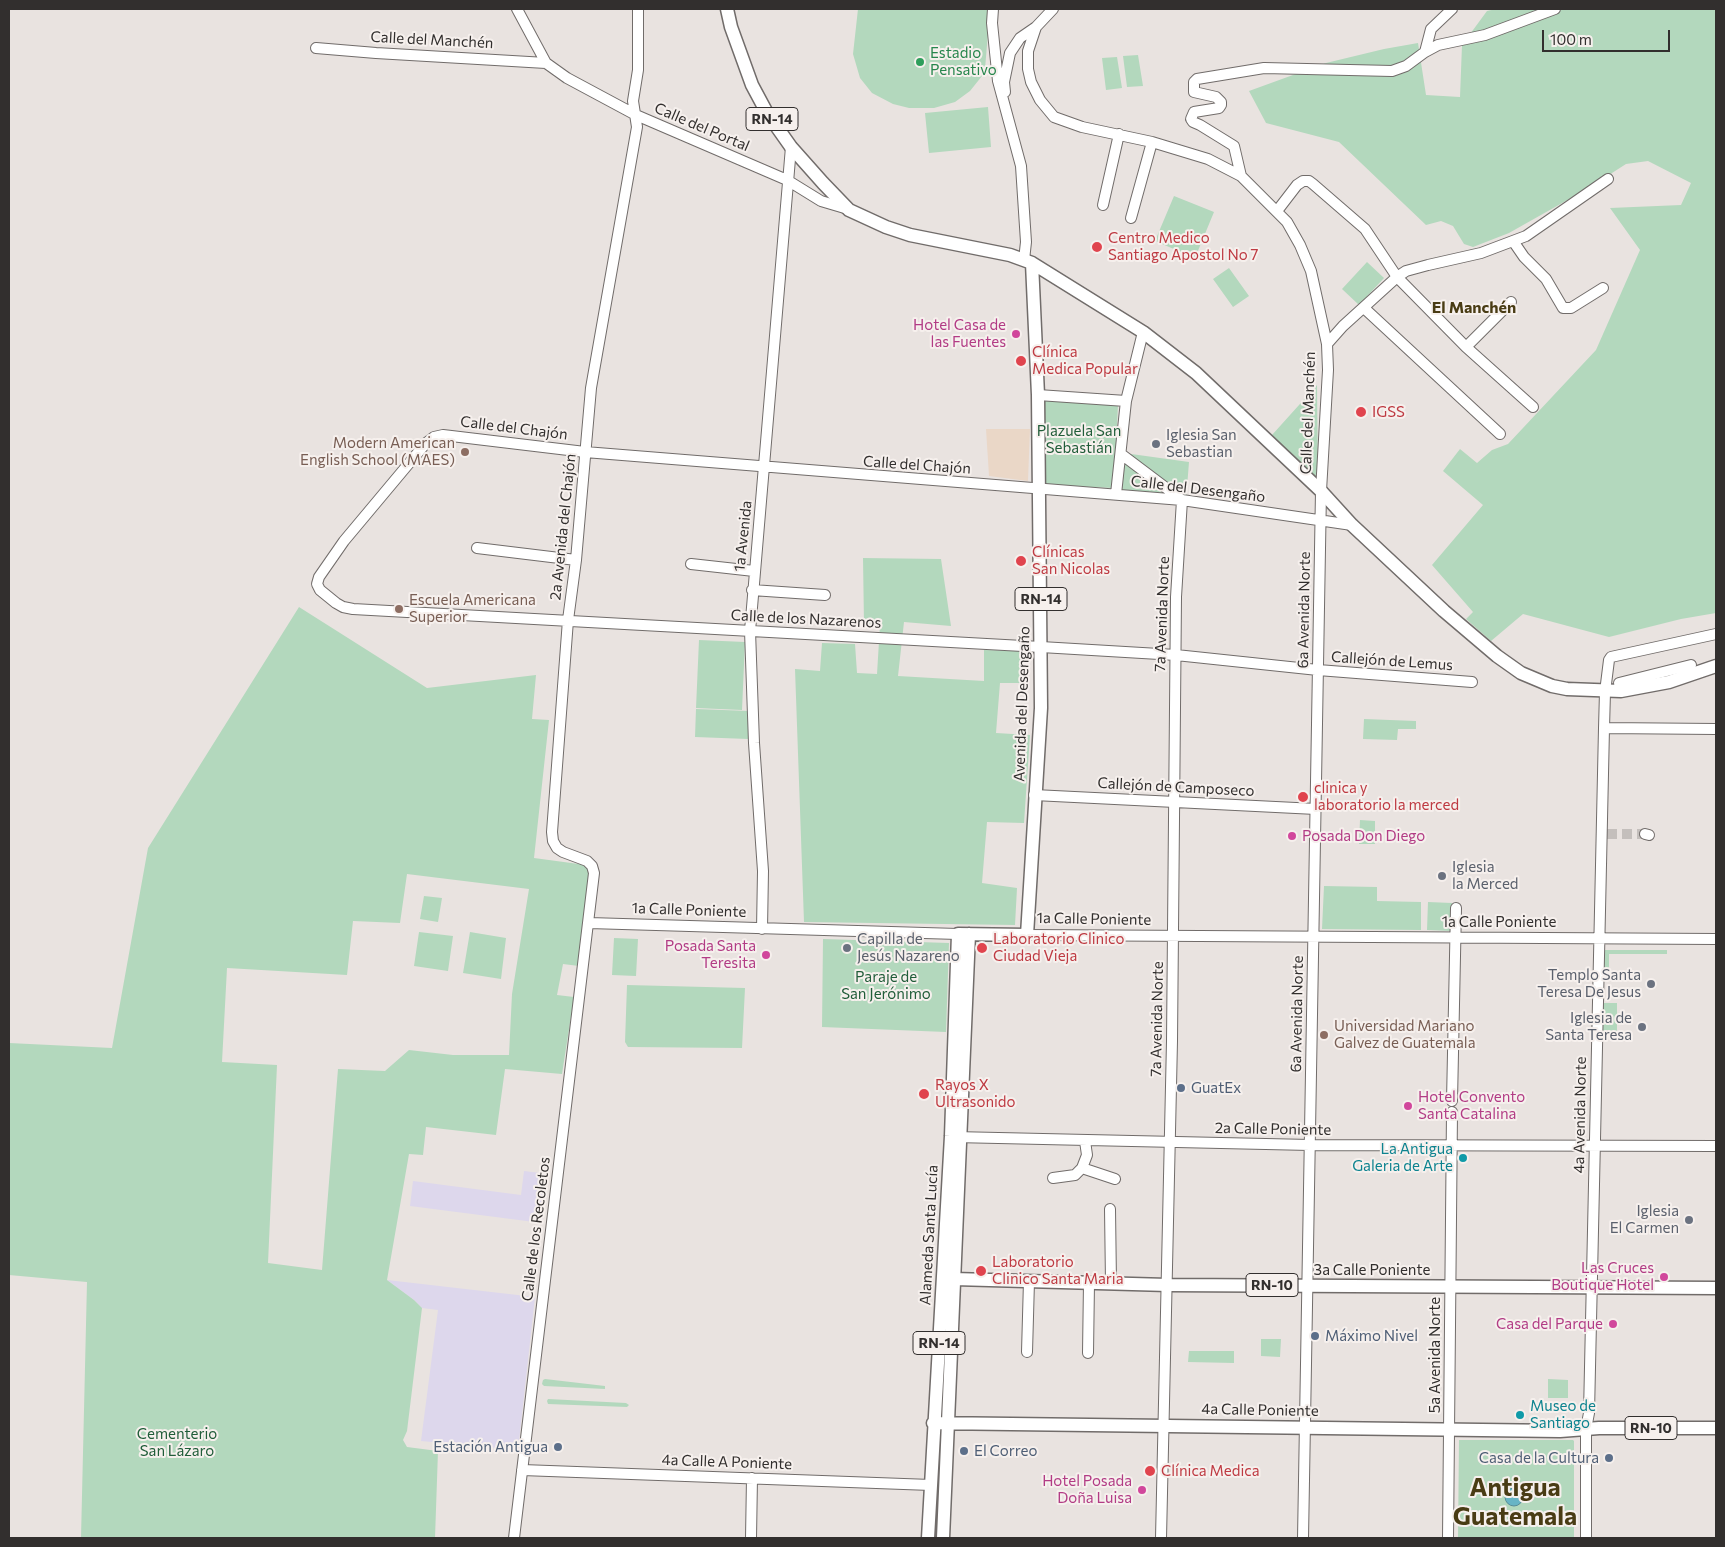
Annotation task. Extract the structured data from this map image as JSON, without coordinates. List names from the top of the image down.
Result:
{
  "streets": {
    "main road": [
      "Calle del Manchén",
      "RN-14",
      "Avenida del Desengaño",
      "1a Calle Poniente",
      "Alameda Santa Lucía",
      "3a Calle Poniente",
      "RN-10",
      "4a Calle Poniente"
    ],
    "street": [
      "Calle del Portal",
      "Calle del Chajón",
      "Calle del Desengaño",
      "2a Avenida del Chajón",
      "1a Avenida",
      "6a Avenida Norte",
      "7a Avenida Norte",
      "Calle de los Nazarenos",
      "Callejón de Lemus",
      "Callejón de Camposeco",
      "4a Avenida Norte",
      "2a Calle Poniente",
      "Calle de los Recoletos",
      "5a Avenida Norte",
      "4a Calle A Poniente"
    ]
  },
  "crossings": [
    ["Calle del Manchén", "Calle del Portal"],
    ["Calle del Manchén", "Calle del Desengaño"],
    ["Calle del Manchén", "6a Avenida Norte"],
    ["Calle del Manchén", "4a Avenida Norte"],
    ["RN-14", "Calle del Portal"],
    ["RN-14", "1a Avenida"],
    ["RN-14", "Avenida del Desengaño"],
    ["Calle del Portal", "2a Avenida del Chajón"],
    ["Calle del Portal", "1a Avenida"],
    ["Calle del Chajón", "Calle del Desengaño"],
    ["Calle del Chajón", "2a Avenida del Chajón"],
    ["Calle del Chajón", "1a Avenida"],
    ["Calle del Chajón", "Calle de los Nazarenos"],
    ["Calle del Chajón", "Avenida del Desengaño"],
    ["Calle del Desengaño", "6a Avenida Norte"],
    ["Calle del Desengaño", "7a Avenida Norte"],
    ["Calle del Desengaño", "Avenida del Desengaño"],
    ["2a Avenida del Chajón", "Calle de los Nazarenos"],
    ["2a Avenida del Chajón", "1a Calle Poniente"],
    ["2a Avenida del Chajón", "Calle de los Recoletos"],
    ["1a Avenida", "Calle de los Nazarenos"],
    ["1a Avenida", "1a Calle Poniente"],
    ["6a Avenida Norte", "Callejón de Lemus"],
    ["6a Avenida Norte", "Callejón de Camposeco"],
    ["6a Avenida Norte", "1a Calle Poniente"],
    ["6a Avenida Norte", "2a Calle Poniente"],
    ["6a Avenida Norte", "3a Calle Poniente"],
    ["6a Avenida Norte", "4a Calle Poniente"],
    ["7a Avenida Norte", "Callejón de Lemus"],
    ["7a Avenida Norte", "Callejón de Camposeco"],
    ["7a Avenida Norte", "1a Calle Poniente"],
    ["7a Avenida Norte", "2a Calle Poniente"],
    ["7a Avenida Norte", "3a Calle Poniente"],
    ["7a Avenida Norte", "4a Calle Poniente"],
    ["Calle de los Nazarenos", "Callejón de Lemus"],
    ["Calle de los Nazarenos", "Avenida del Desengaño"],
    ["Callejón de Lemus", "Avenida del Desengaño"],
    ["Avenida del Desengaño", "Callejón de Camposeco"],
    ["Avenida del Desengaño", "1a Calle Poniente"],
    ["1a Calle Poniente", "4a Avenida Norte"],
    ["1a Calle Poniente", "Calle de los Recoletos"],
    ["1a Calle Poniente", "Alameda Santa Lucía"],
    ["1a Calle Poniente", "5a Avenida Norte"],
    ["4a Avenida Norte", "2a Calle Poniente"],
    ["4a Avenida Norte", "3a Calle Poniente"],
    ["4a Avenida Norte", "RN-10"],
    ["4a Avenida Norte", "4a Calle Poniente"],
    ["2a Calle Poniente", "Alameda Santa Lucía"],
    ["2a Calle Poniente", "5a Avenida Norte"],
    ["Calle de los Recoletos", "4a Calle A Poniente"],
    ["Alameda Santa Lucía", "3a Calle Poniente"],
    ["Alameda Santa Lucía", "4a Calle Poniente"],
    ["Alameda Santa Lucía", "4a Calle A Poniente"],
    ["3a Calle Poniente", "RN-10"],
    ["3a Calle Poniente", "5a Avenida Norte"],
    ["RN-10", "4a Calle Poniente"],
    ["5a Avenida Norte", "4a Calle Poniente"]
  ],
  "districts": ["El Manchén", "Antigua Guatemala"],
  "parks": ["Plazuela San Sebastián", "Paraje de San Jerónimo", "Cementerio San Lázaro"],
  "places": [
    "Estadio Pensativo",
    "Centro Medico Santiago Apostol No 7",
    "Hotel Casa de las Fuentes",
    "Clínica Medica Popular",
    "IGSS",
    "Iglesia San Sebastian",
    "Modern American English School (MAES)",
    "Clínicas San Nicolas",
    "Escuela Americana Superior",
    "clinica y laboratorio la merced",
    "Posada Don Diego",
    "Iglesia la Merced",
    "Capilla de Jesús Nazareno",
    "Laboratorio Clinico Ciudad Vieja",
    "Posada Santa Teresita",
    "Templo Santa Teresa De Jesus",
    "Iglesia de Santa Teresa",
    "Universidad Mariano Galvez de Guatemala",
    "GuatEx",
    "Rayos X Ultrasonido",
    "Hotel Convento Santa Catalina",
    "La Antigua Galeria de Arte",
    "Iglesia El Carmen",
    "Laboratorio Clinico Santa Maria",
    "Las Cruces Boutique Hotel",
    "Casa del Parque",
    "Máximo Nivel",
    "Museo de Santiago",
    "Estación Antigua",
    "El Correo",
    "Casa de la Cultura",
    "Clínica Medica",
    "Hotel Posada Doña Luisa"
  ],
  "scale_bar": "100 m"
}
